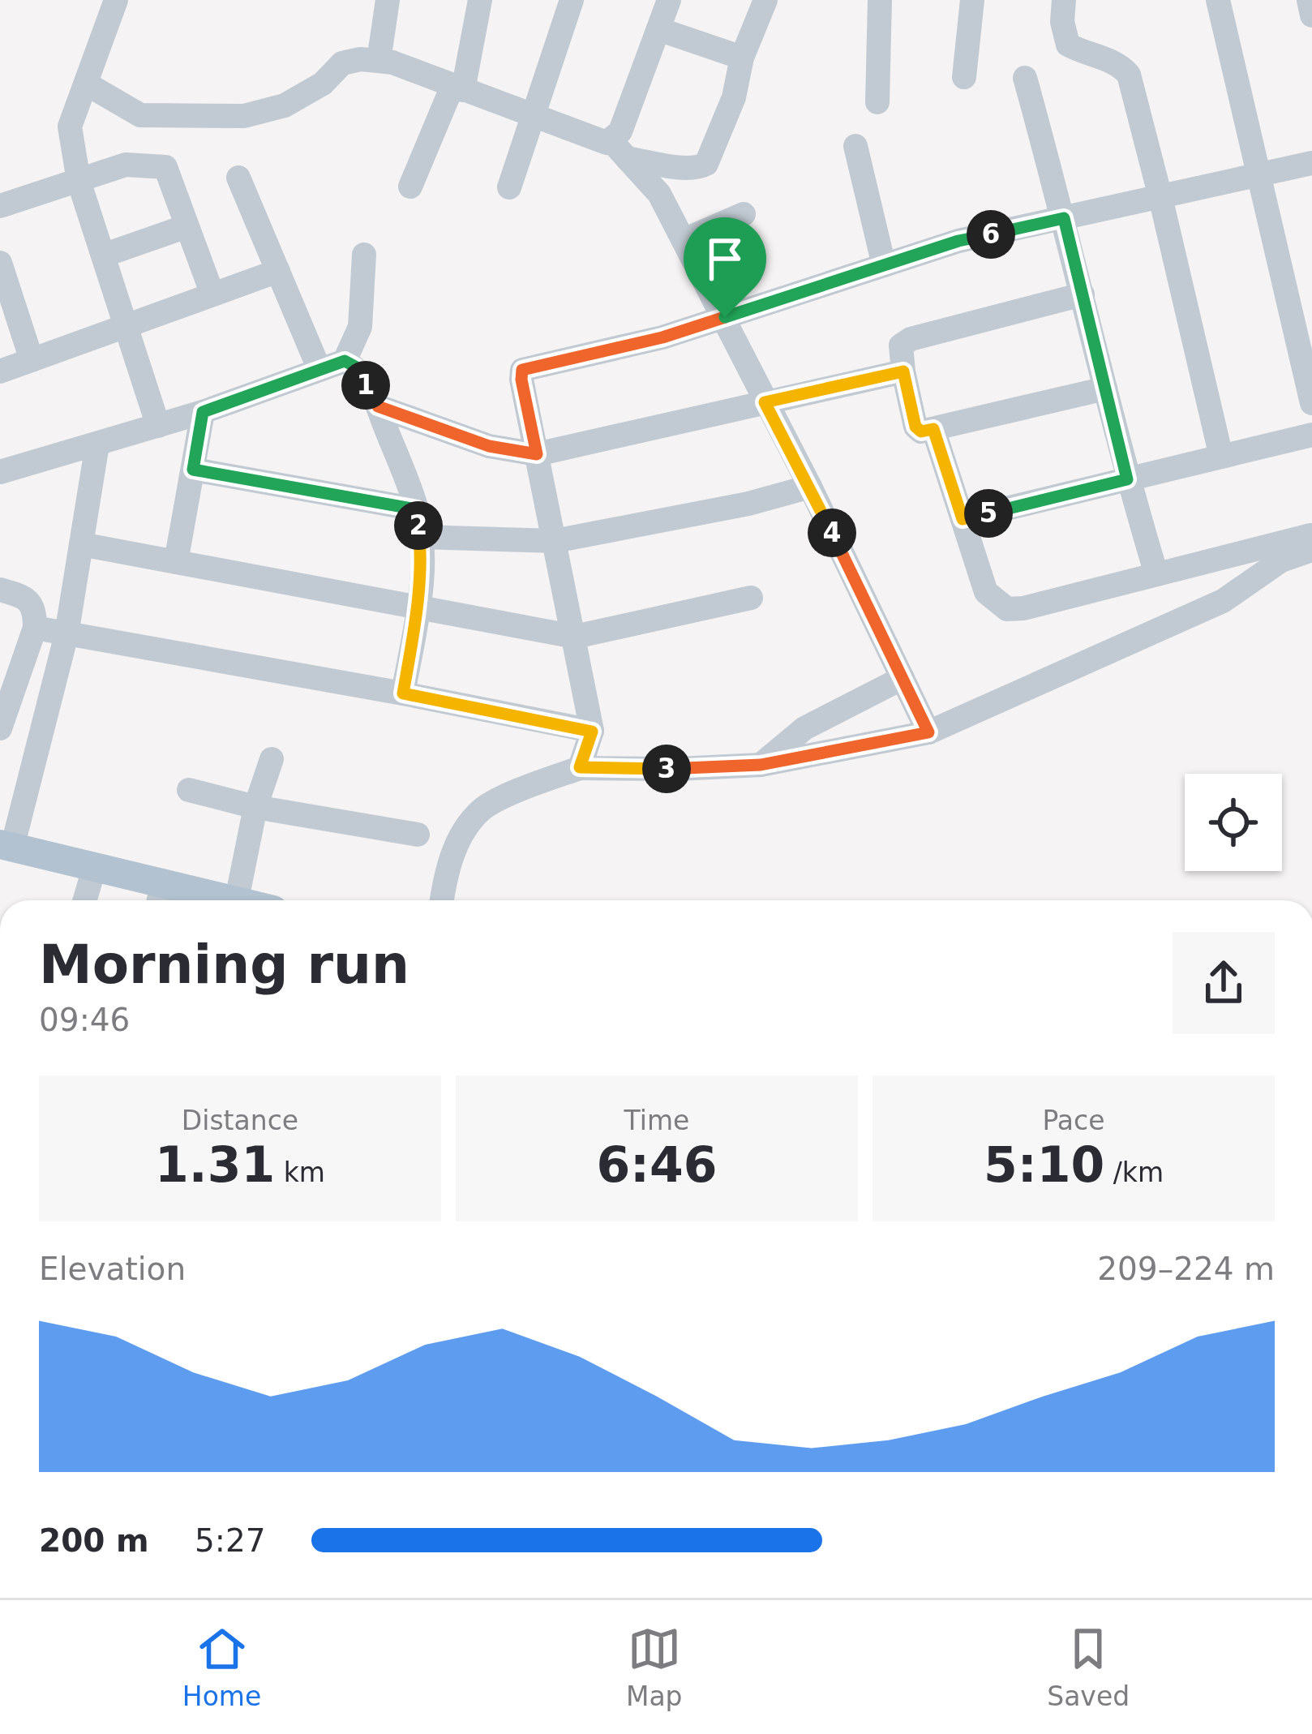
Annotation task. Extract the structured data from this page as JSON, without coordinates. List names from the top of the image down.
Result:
{
  "page": {
    "pins": [
      "6",
      "1",
      "5",
      "2",
      "4",
      "3"
    ],
    "heading": ["Morning run", "09:46"],
    "stats": [
      ["Distance", "1.31 km"],
      ["Time", "6:46"],
      ["Pace", "5:10 /km"]
    ],
    "chart": ["Elevation", "209–224 m"],
    "list": [
      {
        "name": "200 m",
        "note": "5:27"
      }
    ],
    "tabs": ["Home", "Map", "Saved"]
  }
}
